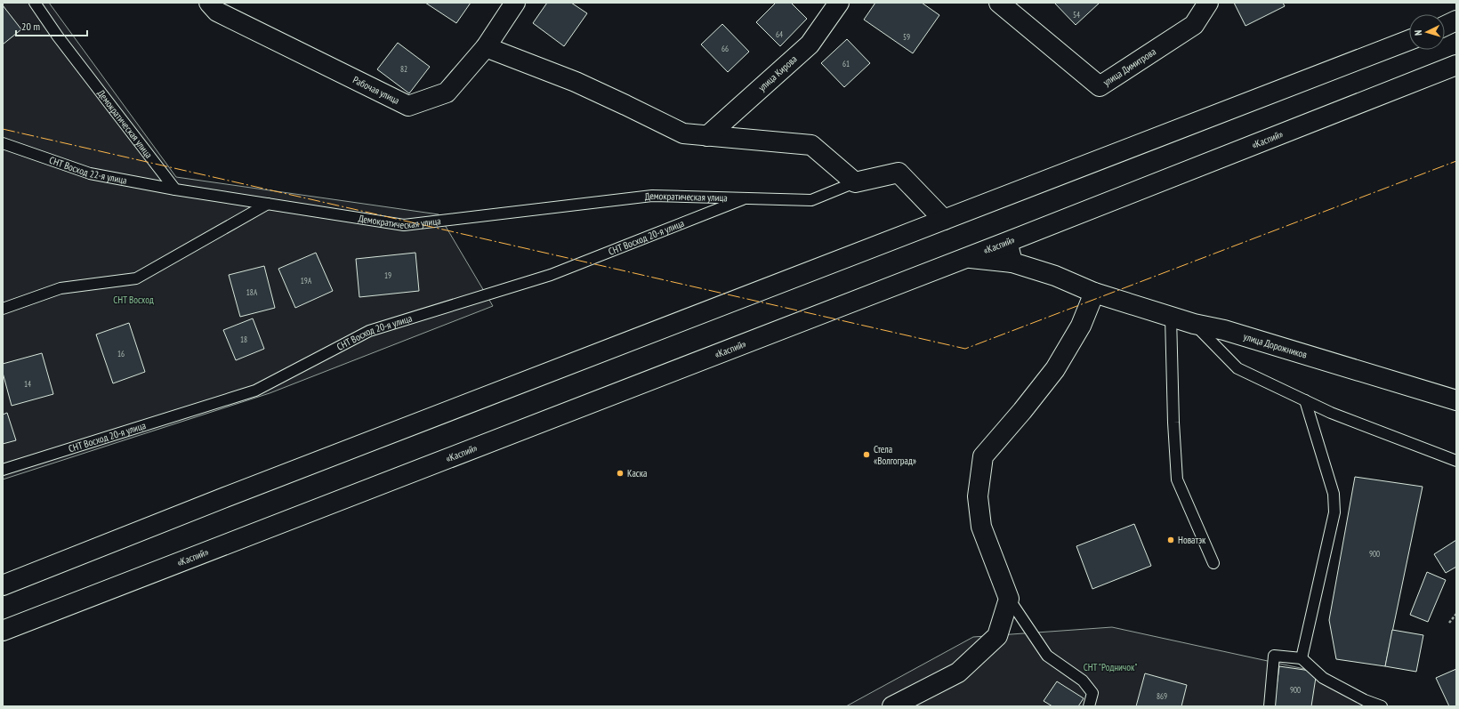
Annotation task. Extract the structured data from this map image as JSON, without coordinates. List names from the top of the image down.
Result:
{
  "streets": {
    "main road": [
      "улица Димитрова",
      "улица Кирова",
      "Рабочая улица",
      "«Каспий»",
      "улица Дорожников"
    ],
    "lane": ["Демократическая улица", "СНТ Восход 22-я улица", "СНТ Восход 20-я улица"]
  },
  "crossings": [
    ["Демократическая улица", "СНТ Восход 22-я улица"],
    ["Демократическая улица", "СНТ Восход 20-я улица"],
    ["«Каспий»", "улица Дорожников"]
  ],
  "parks": ["СНТ Восход", "СНТ \"Родничок\""],
  "places": ["Стела «Волгоград»", "Каска", "Новатэк"],
  "house_numbers": [
    "54",
    "64",
    "59",
    "66",
    "61",
    "82",
    "19",
    "19А",
    "18А",
    "18",
    "16",
    "14",
    "900",
    "900",
    "869"
  ],
  "scale_bar": "20 m",
  "north": "left"
}
